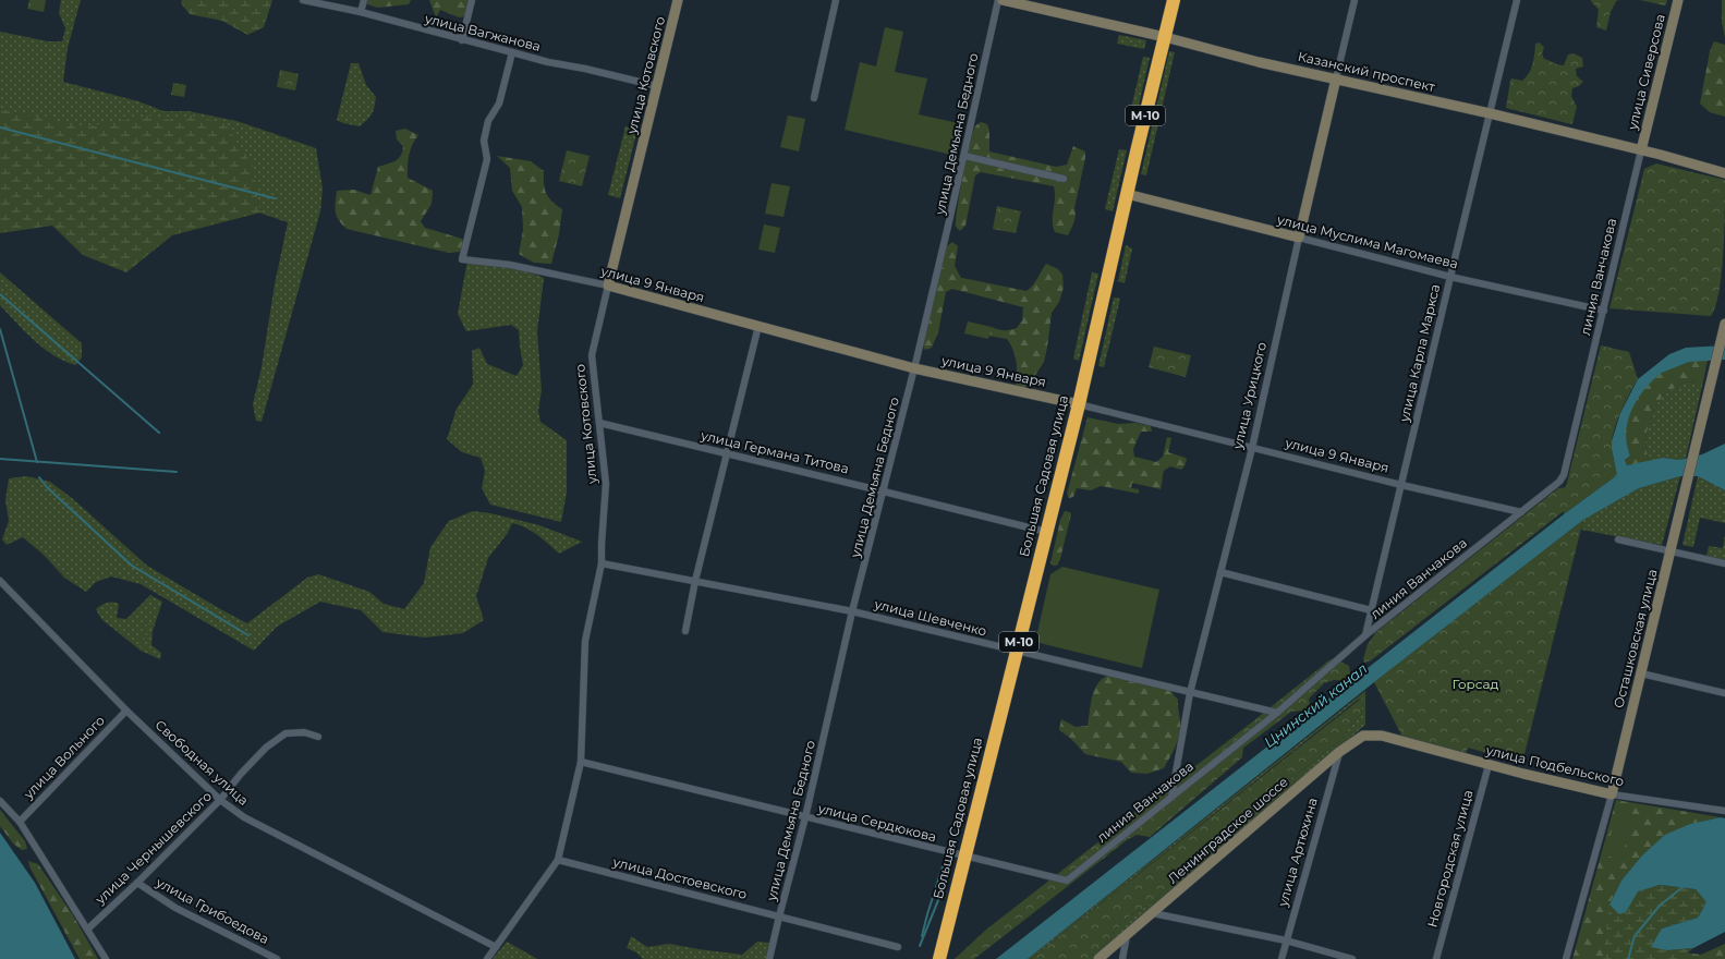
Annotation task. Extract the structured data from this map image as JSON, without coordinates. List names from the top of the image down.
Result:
{
  "streets": {
    "highway": ["М-10", "Большая Садовая улица"],
    "street": [
      "улица Вагжанова",
      "Казанский проспект",
      "улица Сиверсова",
      "улица Котовского",
      "улица Демьяна Бедного",
      "улица Муслима Магомаева",
      "линия Ванчакова",
      "улица 9 Января",
      "улица Карла Маркса",
      "улица Урицкого",
      "улица Германа Титова",
      "улица Шевченко",
      "Осташковская улица",
      "улица Вольного",
      "Свободная улица",
      "улица Подбельского",
      "улица Сердюкова",
      "Ленинградское шоссе",
      "улица Чернышевского",
      "улица Артюхина",
      "Новгородская улица",
      "улица Достоевского",
      "улица Грибоедова"
    ]
  },
  "crossings": [
    ["улица Вагжанова", "улица Котовского"],
    ["улица Вагжанова", "улица 9 Января"],
    ["Казанский проспект", "улица Сиверсова"],
    ["Казанский проспект", "линия Ванчакова"],
    ["Казанский проспект", "улица Карла Маркса"],
    ["Казанский проспект", "улица Урицкого"],
    ["Казанский проспект", "Большая Садовая улица"],
    ["улица Сиверсова", "линия Ванчакова"],
    ["улица Котовского", "улица 9 Января"],
    ["улица Котовского", "улица Германа Титова"],
    ["улица Котовского", "улица Шевченко"],
    ["улица Котовского", "Свободная улица"],
    ["улица Котовского", "улица Сердюкова"],
    ["улица Котовского", "улица Достоевского"],
    ["улица Демьяна Бедного", "улица 9 Января"],
    ["улица Демьяна Бедного", "улица Германа Титова"],
    ["улица Демьяна Бедного", "улица Шевченко"],
    ["улица Демьяна Бедного", "улица Сердюкова"],
    ["улица Демьяна Бедного", "улица Достоевского"],
    ["улица Муслима Магомаева", "линия Ванчакова"],
    ["улица Муслима Магомаева", "улица Карла Маркса"],
    ["улица Муслима Магомаева", "улица Урицкого"],
    ["улица Муслима Магомаева", "Большая Садовая улица"],
    ["линия Ванчакова", "улица 9 Января"],
    ["линия Ванчакова", "улица Карла Маркса"],
    ["линия Ванчакова", "улица Урицкого"],
    ["линия Ванчакова", "улица Шевченко"],
    ["линия Ванчакова", "улица Сердюкова"],
    ["улица 9 Января", "улица Карла Маркса"],
    ["улица 9 Января", "улица Урицкого"],
    ["улица 9 Января", "Большая Садовая улица"],
    ["улица Урицкого", "улица Шевченко"],
    ["улица Германа Титова", "Большая Садовая улица"],
    ["Большая Садовая улица", "улица Шевченко"],
    ["Большая Садовая улица", "улица Сердюкова"],
    ["Осташковская улица", "улица Подбельского"],
    ["улица Вольного", "Свободная улица"],
    ["Свободная улица", "улица Чернышевского"],
    ["улица Подбельского", "Ленинградское шоссе"],
    ["улица Подбельского", "Новгородская улица"],
    ["Ленинградское шоссе", "улица Артюхина"],
    ["улица Чернышевского", "улица Грибоедова"]
  ],
  "water": ["Цнинский канал"],
  "parks": ["Горсад"]
}
